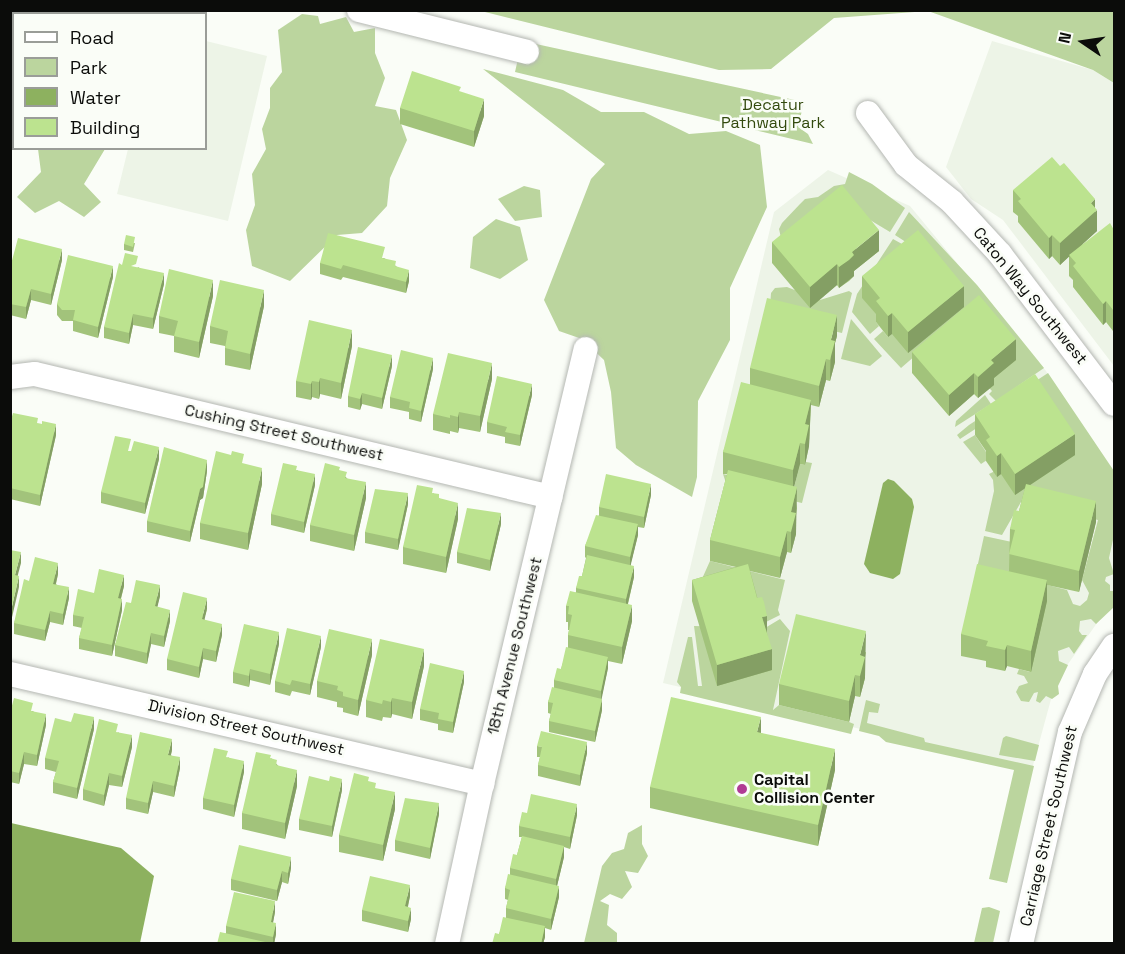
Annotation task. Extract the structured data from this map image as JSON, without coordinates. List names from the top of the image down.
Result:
{
  "streets": {
    "street": [
      "Caton Way Southwest",
      "Cushing Street Southwest",
      "18th Avenue Southwest",
      "Division Street Southwest",
      "Carriage Street Southwest"
    ]
  },
  "crossings": [
    ["Cushing Street Southwest", "18th Avenue Southwest"],
    ["18th Avenue Southwest", "Division Street Southwest"]
  ],
  "parks": ["Decatur Pathway Park"],
  "places": ["Capital Collision Center"],
  "legend": [
    "Road",
    "Park",
    "Water",
    "Building"
  ],
  "north": "left"
}
